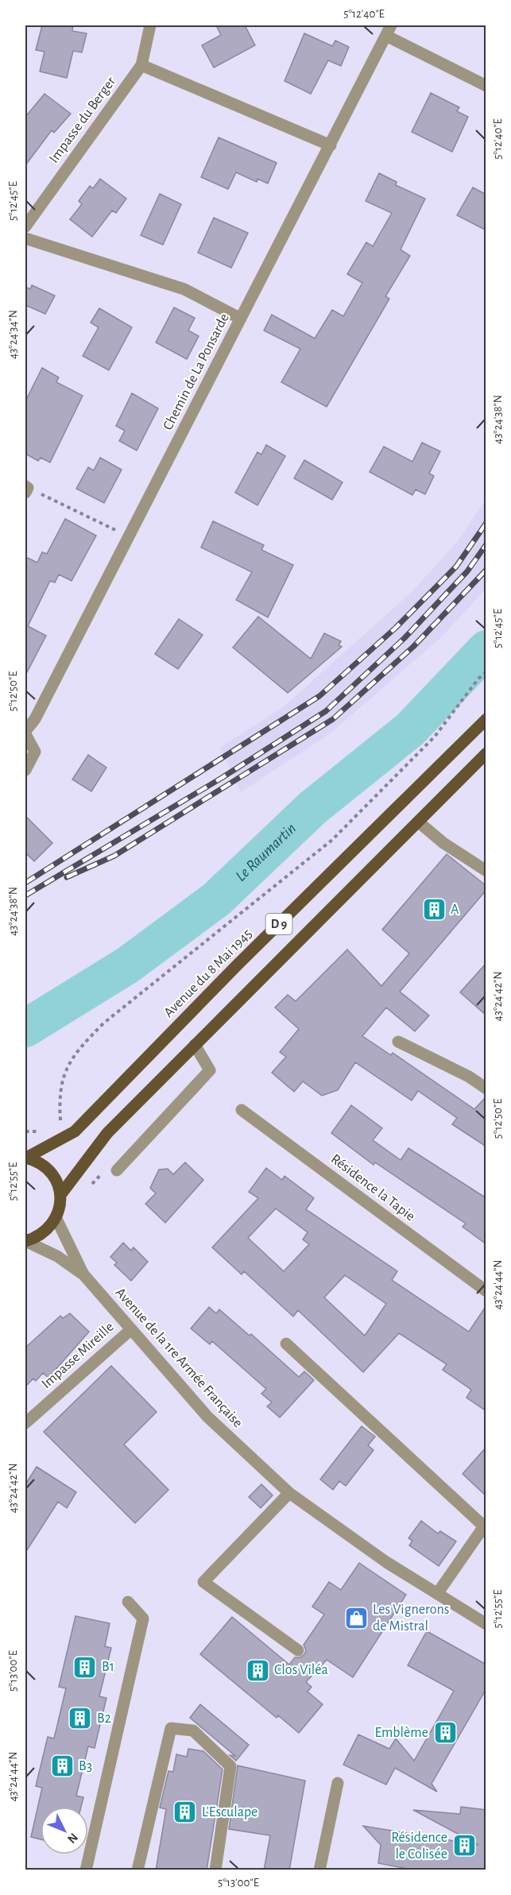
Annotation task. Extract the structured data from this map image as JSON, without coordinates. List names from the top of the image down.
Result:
{
  "streets": {
    "main road": ["D 9", "Avenue du 8 Mai 1945"],
    "street": [
      "Impasse du Berger",
      "Chemin de La Ponsarde",
      "Résidence la Tapie",
      "Impasse Mireille",
      "Avenue de la 1re Armée Française"
    ]
  },
  "crossings": [
    ["Impasse Mireille", "Avenue de la 1re Armée Française"]
  ],
  "water": ["Le Raumartin"],
  "places": {
    "building": [
      "A",
      "B1",
      "Clos Viléa",
      "B2",
      "Emblème",
      "B3",
      "L'Esculape",
      "Résidence le Colisée"
    ],
    "shop": ["Les Vignerons de Mistral"]
  },
  "north": "bottom right",
  "coordinates": [
    "5°12'40\"E",
    "5°12'45\"E",
    "43°24'34\"N",
    "43°24'38\"N",
    "5°12'50\"E",
    "43°24'42\"N",
    "5°12'55\"E",
    "43°24'44\"N",
    "5°13'00\"E"
  ]
}
